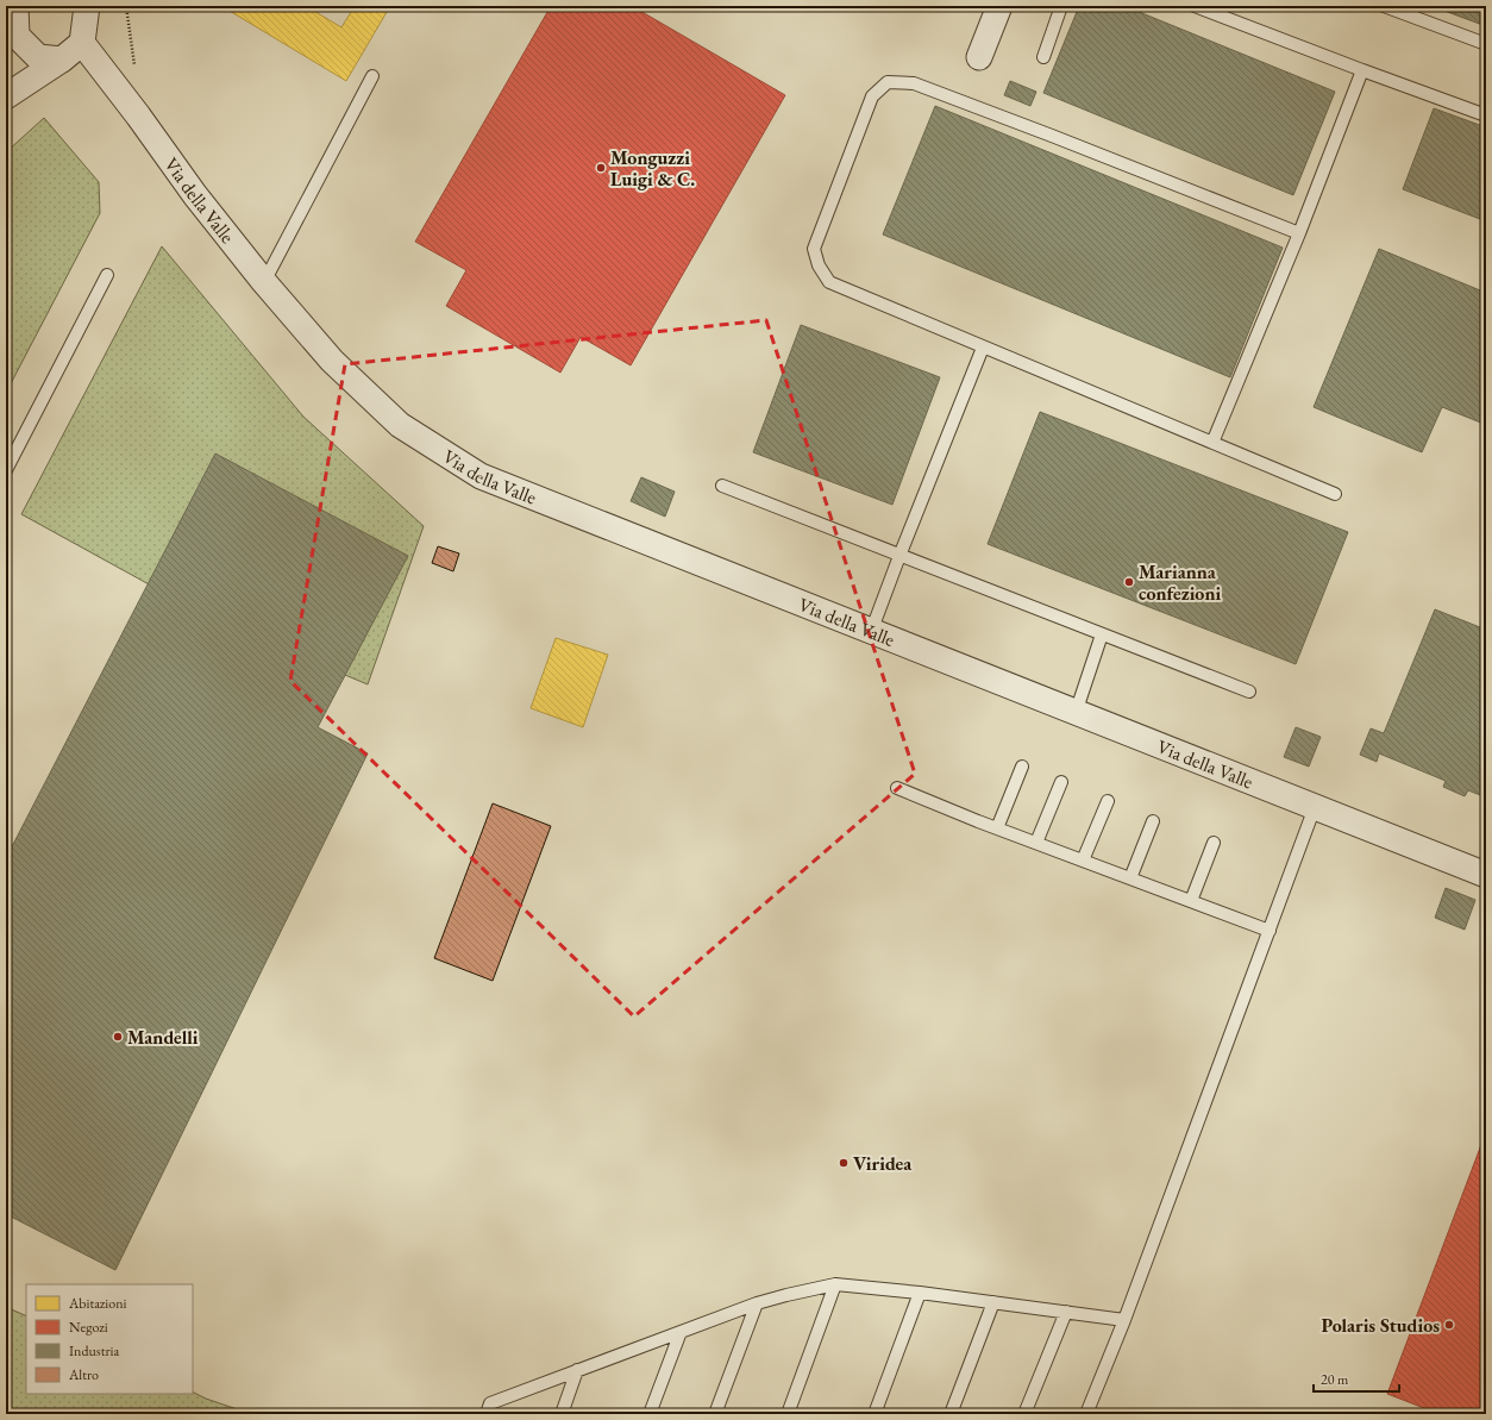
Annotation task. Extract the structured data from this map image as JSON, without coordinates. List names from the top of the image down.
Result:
{
  "streets": {
    "street": ["Via della Valle"]
  },
  "places": [
    "Monguzzi Luigi & C.",
    "Marianna confezioni",
    "Mandelli",
    "Viridea",
    "Polaris Studios"
  ],
  "legend": [
    "Abitazioni",
    "Negozi",
    "Industria",
    "Altro"
  ],
  "scale_bar": "20 m"
}
